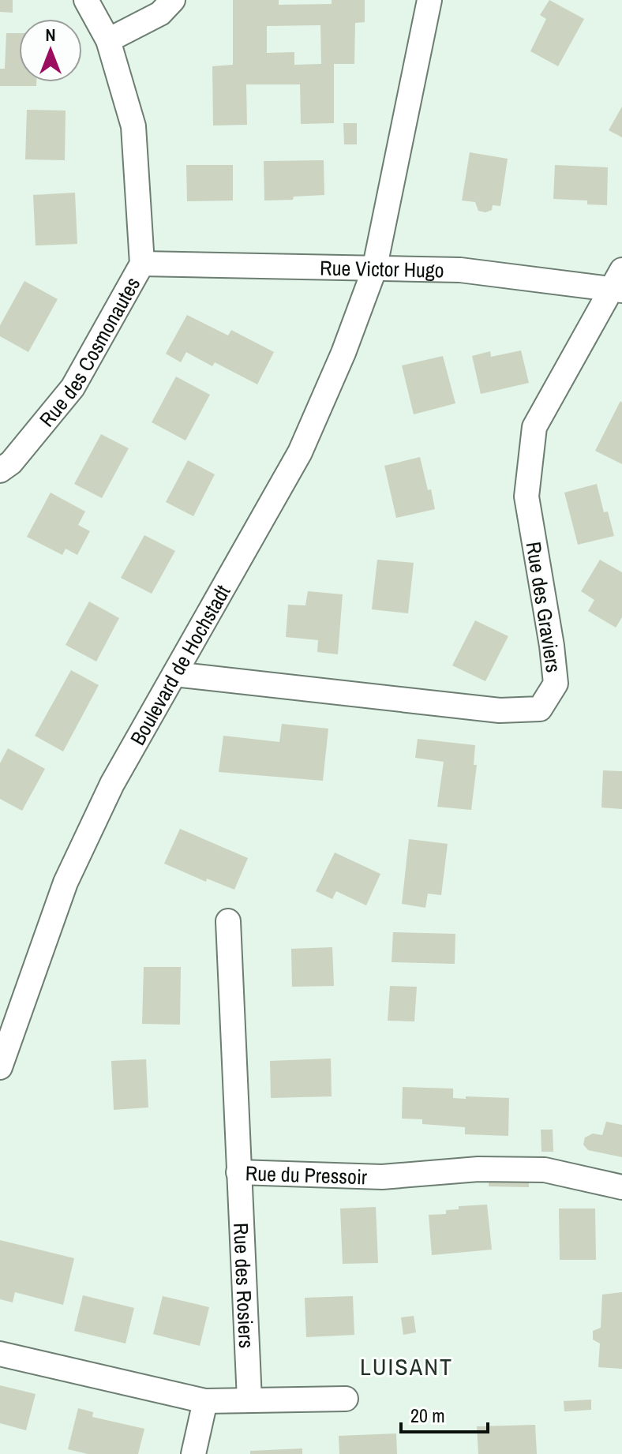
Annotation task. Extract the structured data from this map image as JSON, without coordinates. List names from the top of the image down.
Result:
{
  "streets": {
    "street": [
      "Rue Victor Hugo",
      "Rue des Cosmonautes",
      "Rue des Graviers",
      "Boulevard de Hochstadt",
      "Rue du Pressoir",
      "Rue des Rosiers"
    ]
  },
  "crossings": [
    ["Rue Victor Hugo", "Rue des Cosmonautes"],
    ["Rue Victor Hugo", "Rue des Graviers"],
    ["Rue Victor Hugo", "Boulevard de Hochstadt"],
    ["Rue des Graviers", "Boulevard de Hochstadt"],
    ["Rue du Pressoir", "Rue des Rosiers"]
  ],
  "districts": ["LUISANT"],
  "scale_bar": "20 m",
  "north": "top"
}
